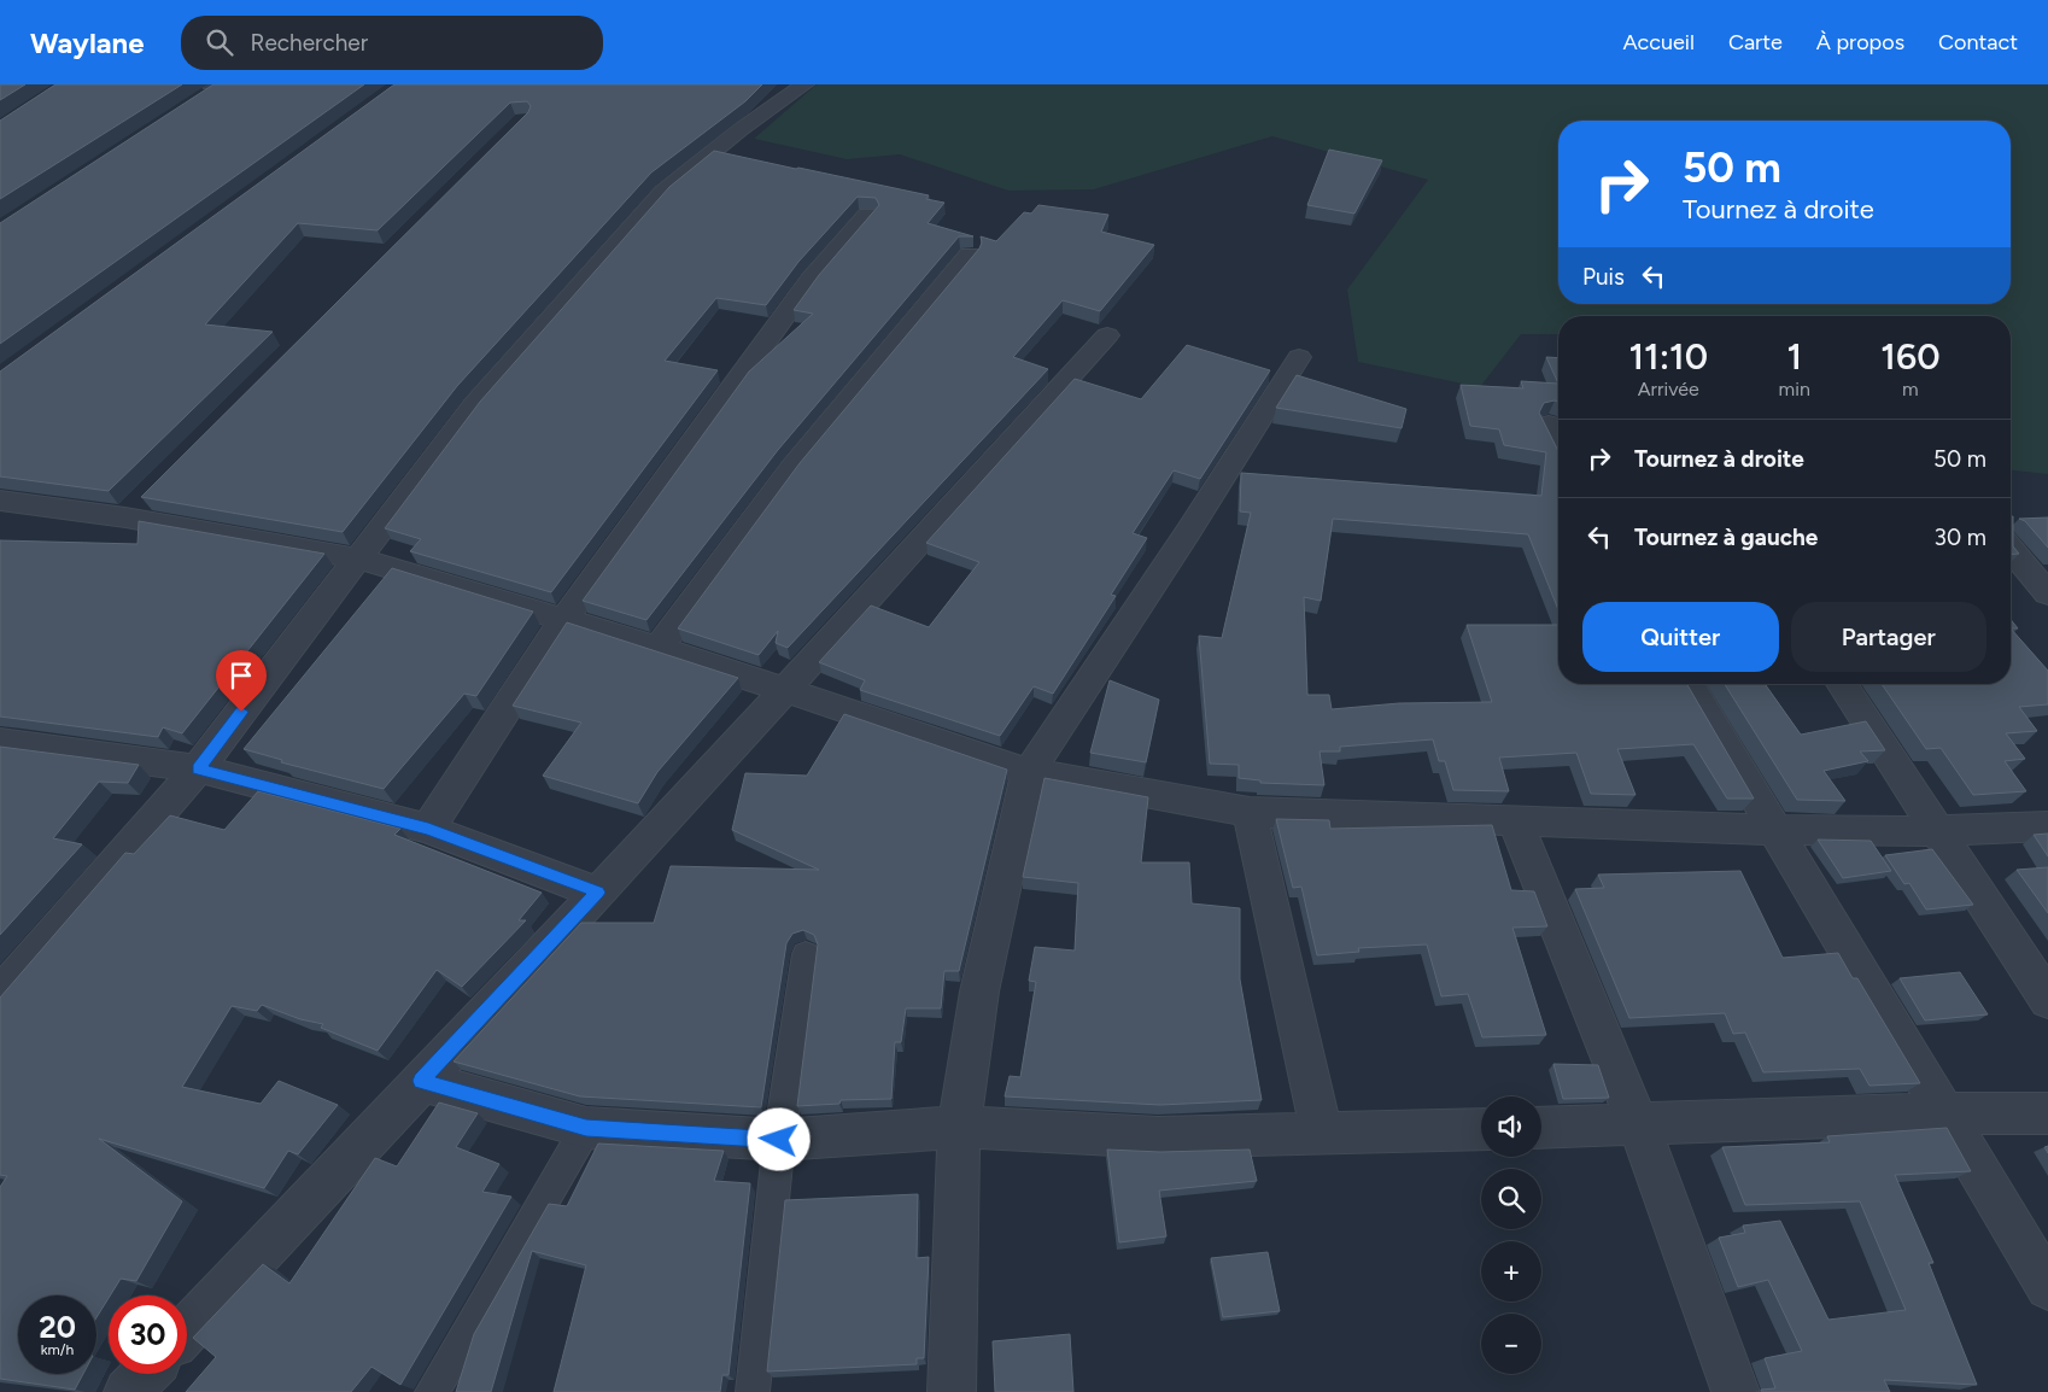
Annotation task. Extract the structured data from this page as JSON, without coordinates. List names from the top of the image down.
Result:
{
  "page": {
    "header": "Waylane",
    "search": "Rechercher",
    "nav": [
      "Accueil",
      "Carte",
      "À propos",
      "Contact"
    ],
    "turn": ["50 m", "Tournez à droite"],
    "then": "Puis",
    "eta": [
      "11:10",
      "Arrivée",
      "1",
      "min",
      "160",
      "m"
    ],
    "list": [
      {
        "name": "Tournez à droite",
        "value": "50 m"
      },
      {
        "name": "Tournez à gauche",
        "value": "30 m"
      }
    ],
    "buttons": ["Quitter", "Partager"],
    "map_buttons": ["+", "−"],
    "speed": "20 km/h",
    "limit": "30"
  }
}
